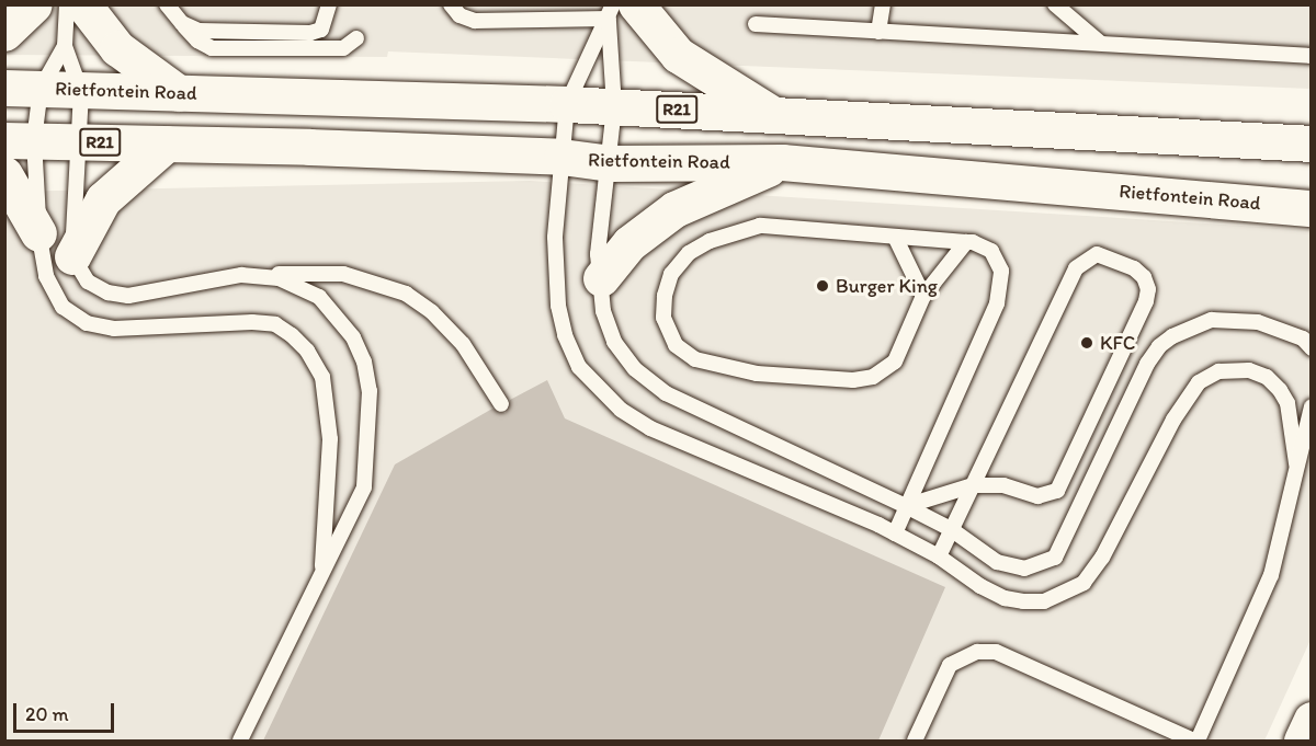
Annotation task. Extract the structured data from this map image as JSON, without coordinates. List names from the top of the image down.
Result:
{
  "streets": {
    "main road": ["Rietfontein Road", "R21"]
  },
  "places": ["Burger King", "KFC"],
  "scale_bar": "20 m"
}
